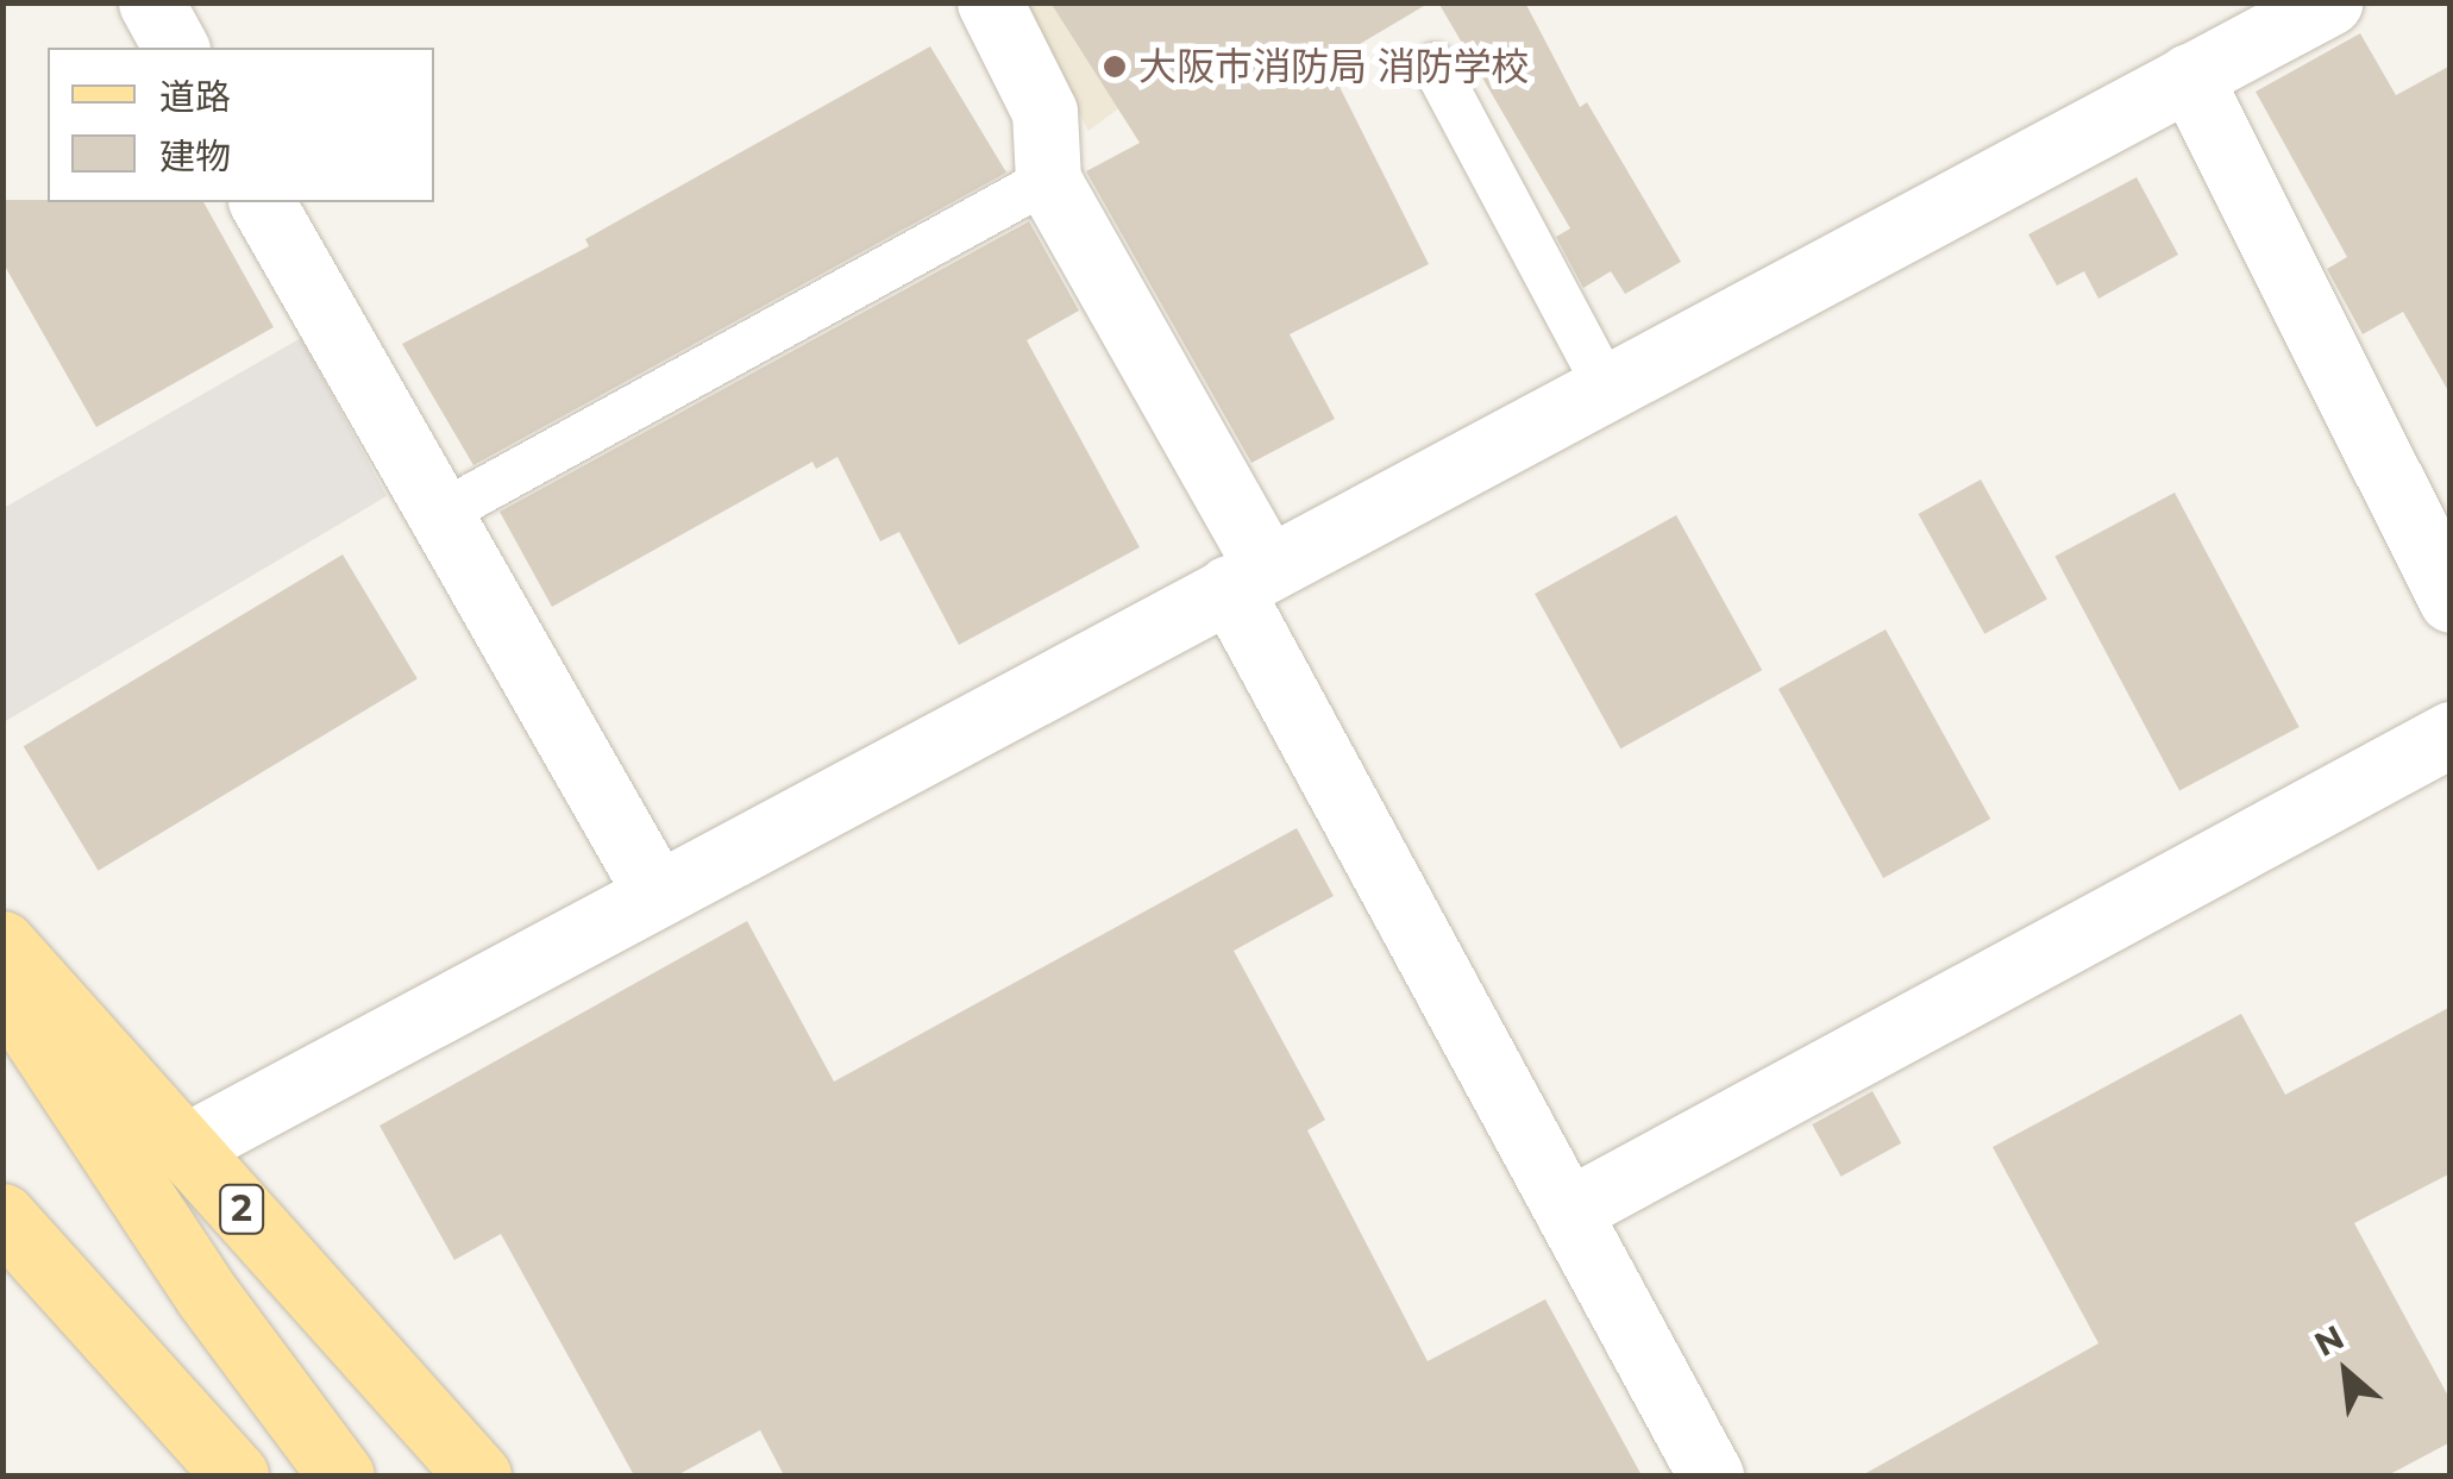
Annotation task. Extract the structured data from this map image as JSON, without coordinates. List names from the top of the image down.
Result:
{
  "streets": {
    "main road": ["2"]
  },
  "places": ["大阪市消防局 消防学校"],
  "legend": ["道路", "建物"],
  "north": "top left"
}
